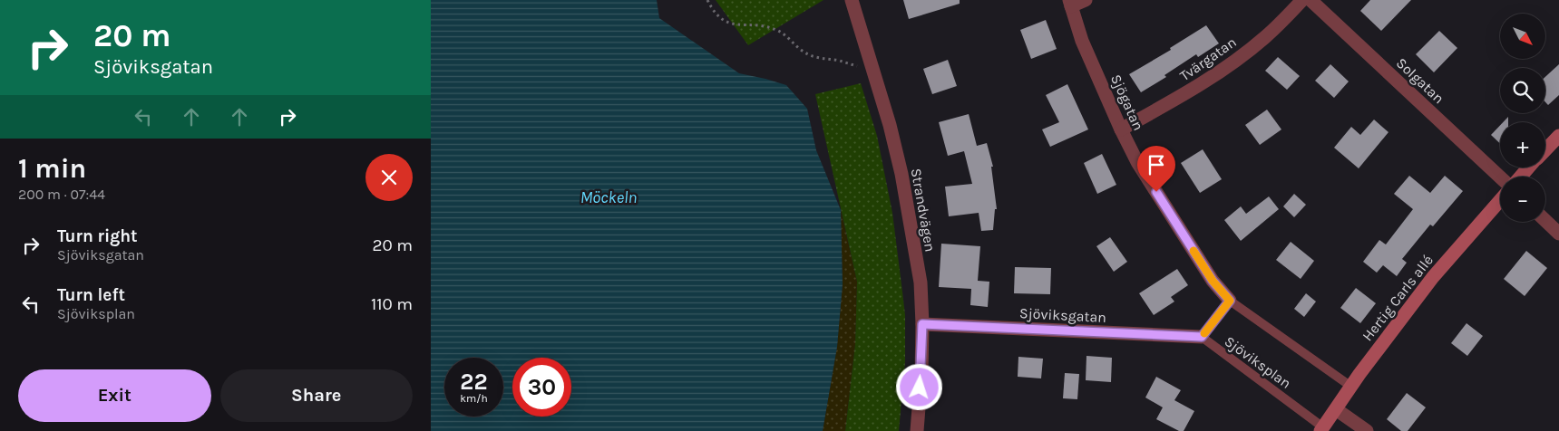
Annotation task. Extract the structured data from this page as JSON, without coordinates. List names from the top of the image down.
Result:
{
  "streets": {
    "street": [
      "Tvärgatan",
      "Solgatan",
      "Sjögatan",
      "Strandvägen",
      "Hertig Carls allé",
      "Sjöviksgatan"
    ],
    "lane": ["Sjöviksplan"]
  },
  "crossings": [
    ["Tvärgatan", "Sjögatan"],
    ["Sjögatan", "Sjöviksplan"],
    ["Strandvägen", "Sjöviksgatan"],
    ["Hertig Carls allé", "Sjöviksplan"],
    ["Sjöviksgatan", "Sjöviksplan"]
  ],
  "water": ["Möckeln"],
  "north": "bottom right",
  "page": {
    "turn": ["20 m", "Sjöviksgatan"],
    "map_buttons": ["+", "−"],
    "heading": ["1 min", "200 m · 07:44"],
    "list": [
      {
        "name": "Turn right",
        "note": "Sjöviksgatan",
        "value": "20 m"
      },
      {
        "name": "Turn left",
        "note": "Sjöviksplan",
        "value": "110 m"
      }
    ],
    "speed": "22 km/h",
    "limit": "30",
    "buttons": ["Exit", "Share"]
  }
}
